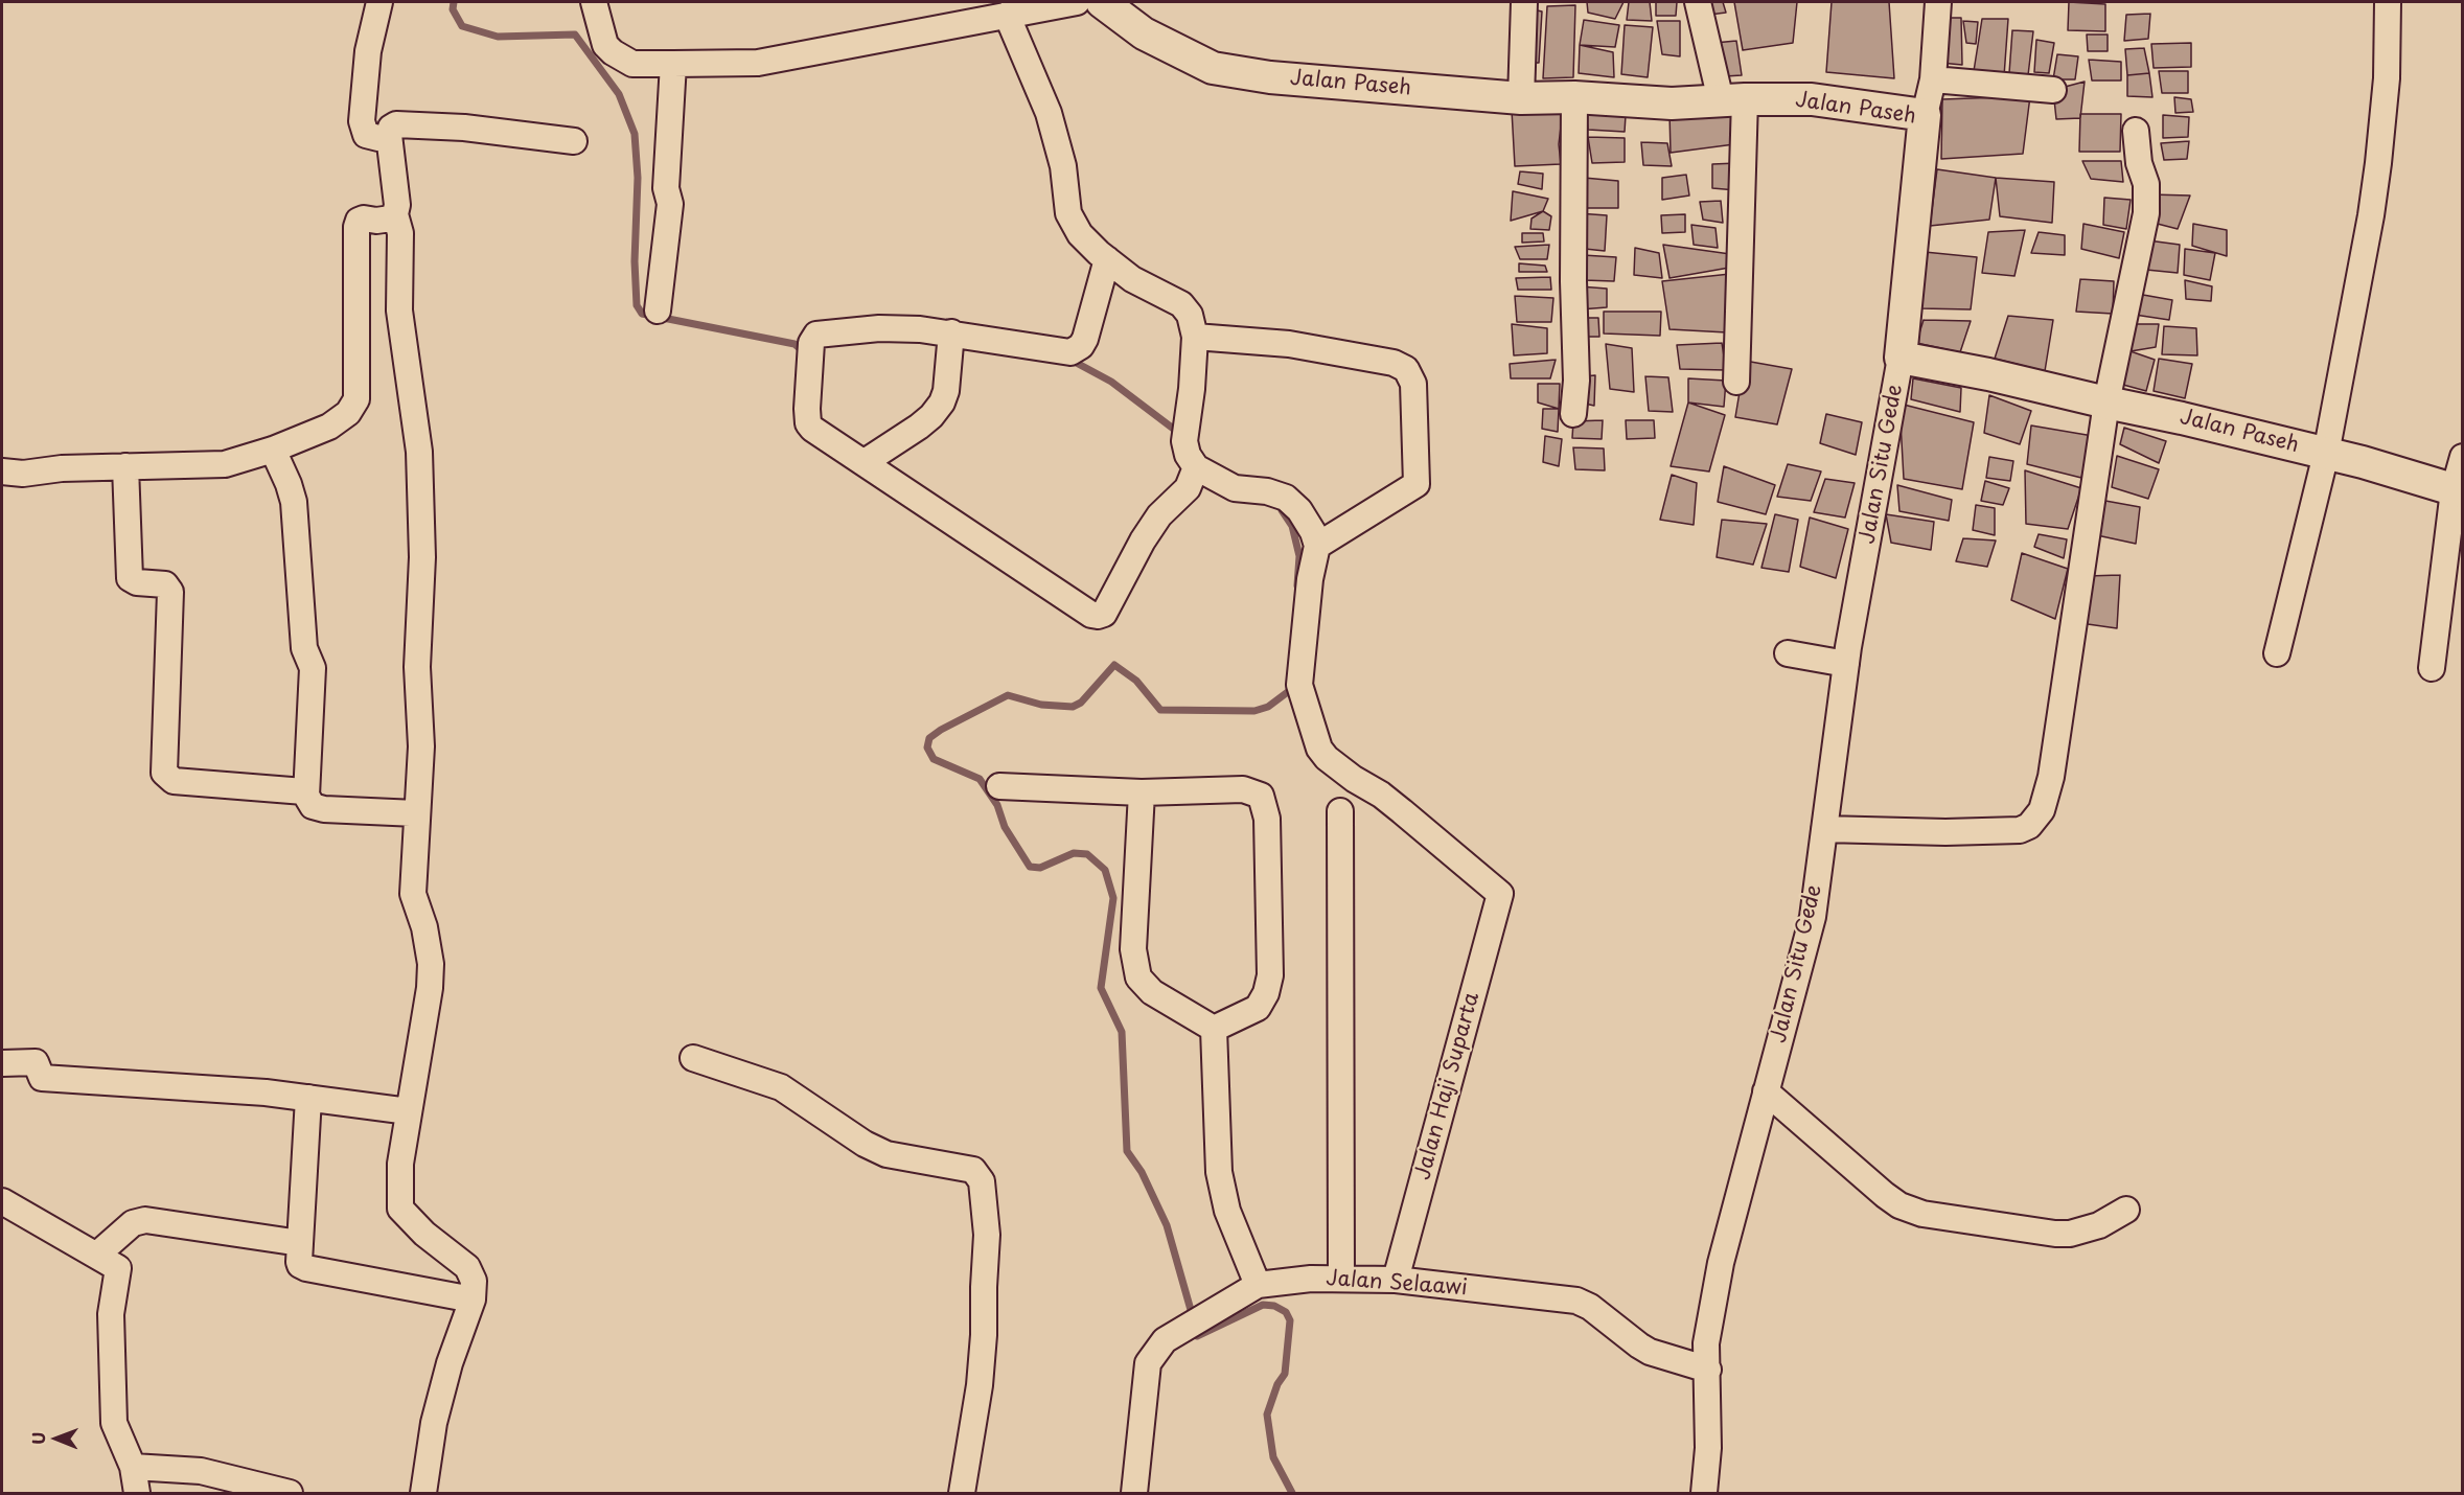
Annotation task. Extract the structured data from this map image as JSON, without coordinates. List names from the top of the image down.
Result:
{
  "streets": {
    "street": [
      "Jalan Paseh",
      "Jalan Situ Gede",
      "Jalan Haji Suparta",
      "Jalan Selaawi"
    ]
  },
  "crossings": [
    ["Jalan Paseh", "Jalan Situ Gede"],
    ["Jalan Situ Gede", "Jalan Selaawi"],
    ["Jalan Haji Suparta", "Jalan Selaawi"]
  ],
  "north": "left"
}
